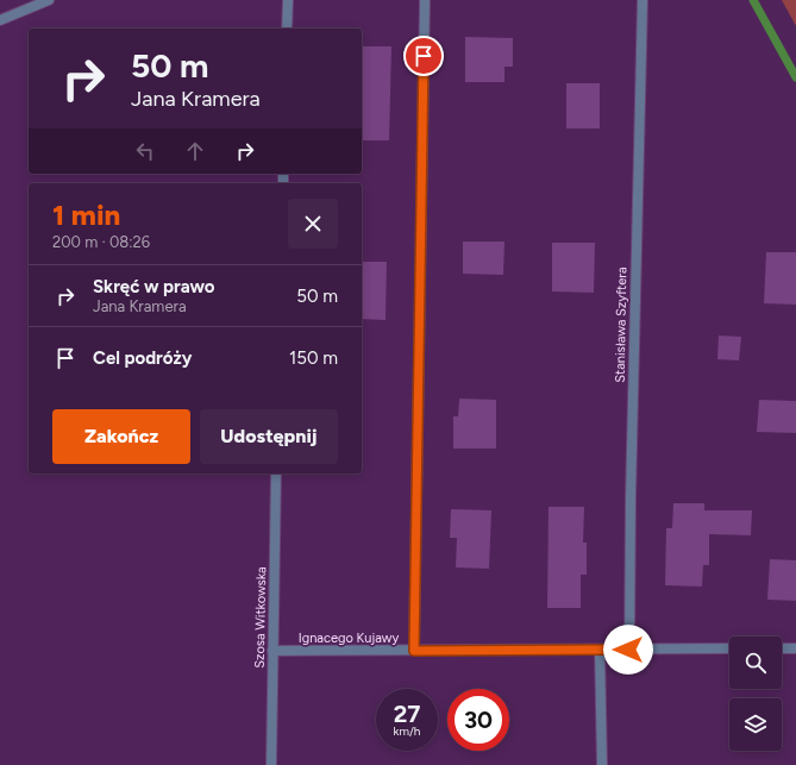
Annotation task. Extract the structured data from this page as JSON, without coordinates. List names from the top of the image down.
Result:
{
  "streets": {
    "street": ["Stanisława Szyftera", "Szosa Witkowska", "Ignacego Kujawy"]
  },
  "crossings": [
    ["Stanisława Szyftera", "Ignacego Kujawy"],
    ["Szosa Witkowska", "Ignacego Kujawy"]
  ],
  "page": {
    "turn": ["50 m", "Jana Kramera"],
    "heading": ["1 min", "200 m · 08:26"],
    "list": [
      {
        "name": "Skręć w prawo",
        "note": "Jana Kramera",
        "value": "50 m"
      },
      {
        "name": "Cel podróży",
        "value": "150 m"
      }
    ],
    "buttons": ["Zakończ", "Udostępnij"],
    "speed": "27 km/h",
    "limit": "30"
  }
}
